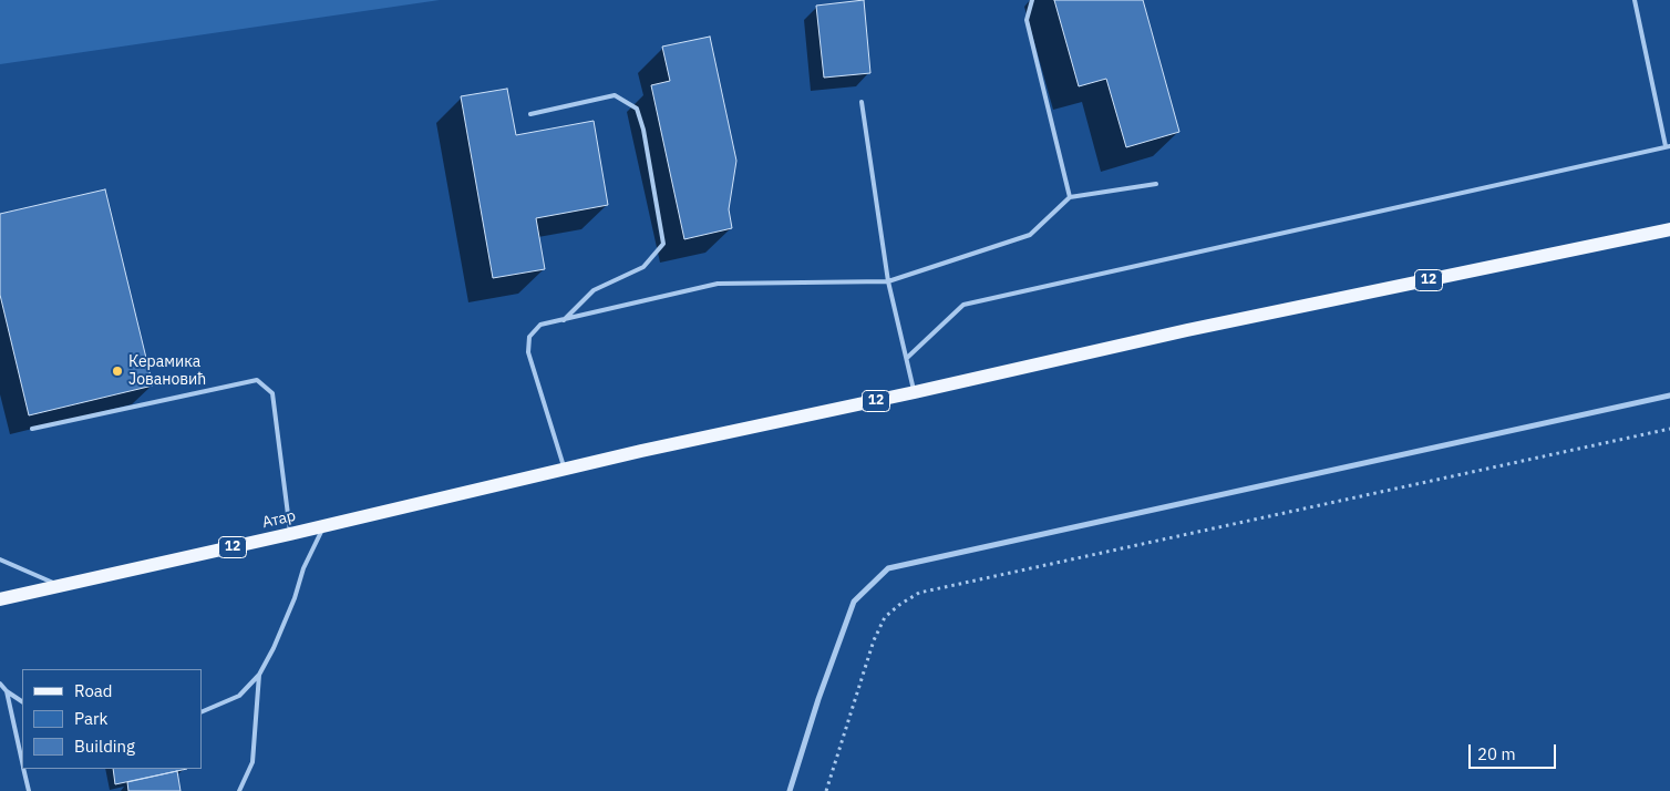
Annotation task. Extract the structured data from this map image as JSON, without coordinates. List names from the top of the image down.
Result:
{
  "streets": {
    "main road": ["12", "Атар"]
  },
  "crossings": [
    ["12", "Атар"]
  ],
  "places": ["Керамика Јовановић"],
  "legend": ["Road", "Park", "Building"],
  "scale_bar": "20 m"
}
